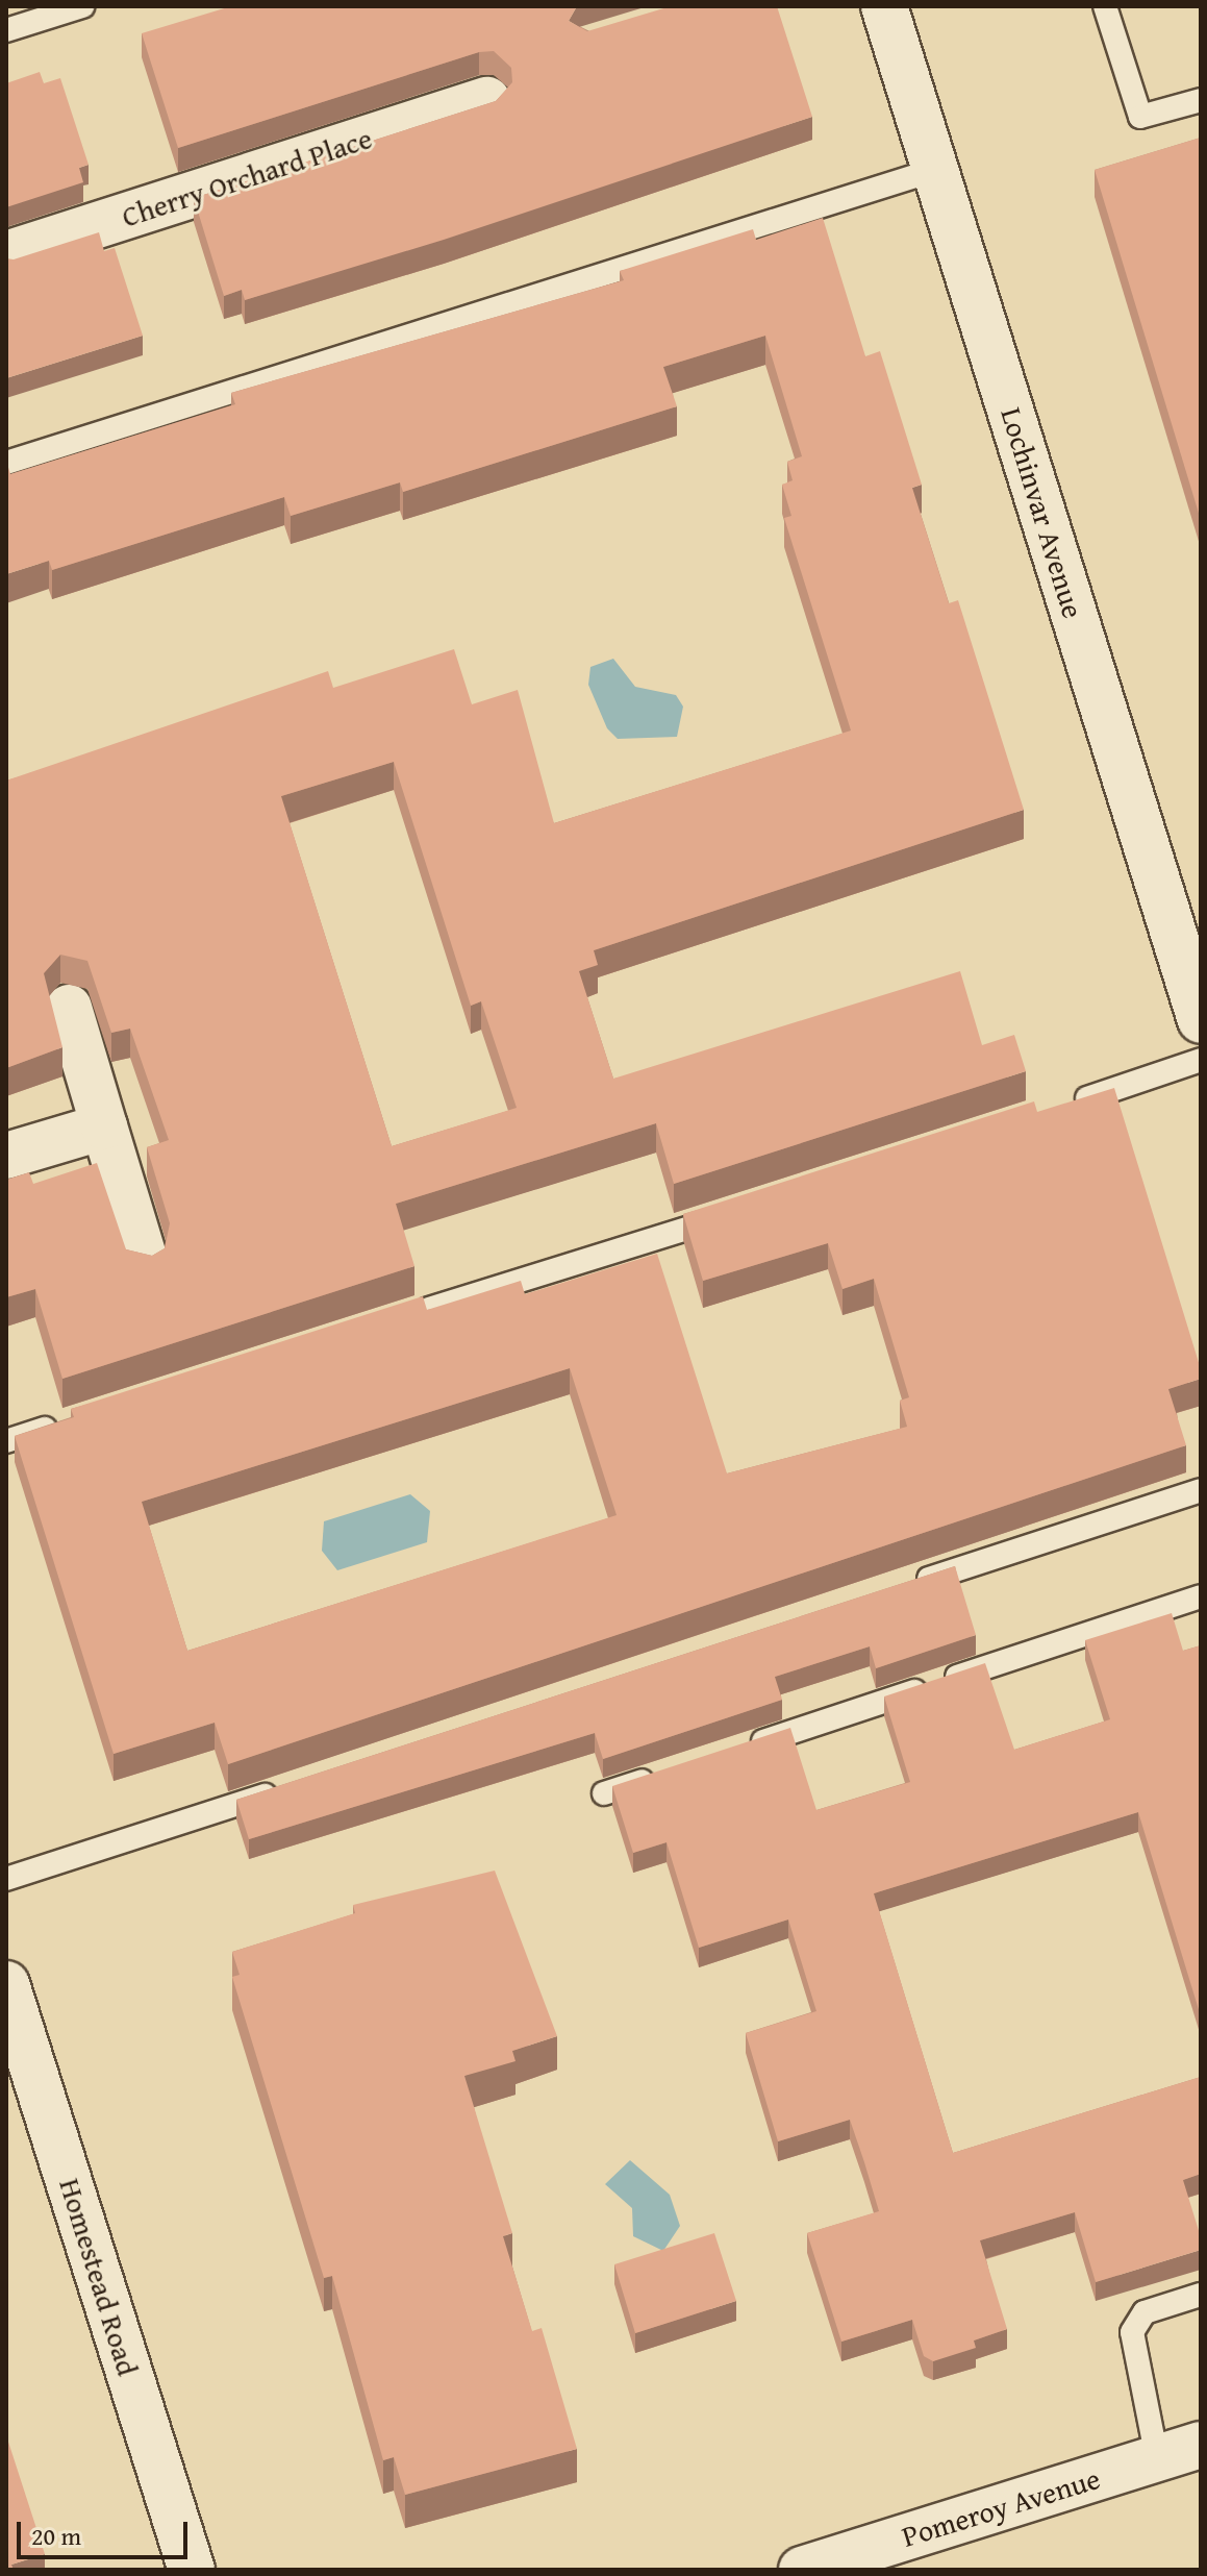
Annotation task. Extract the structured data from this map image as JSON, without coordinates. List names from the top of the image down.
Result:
{
  "streets": {
    "street": [
      "Cherry Orchard Place",
      "Lochinvar Avenue",
      "Homestead Road",
      "Pomeroy Avenue"
    ]
  },
  "scale_bar": "20 m"
}
